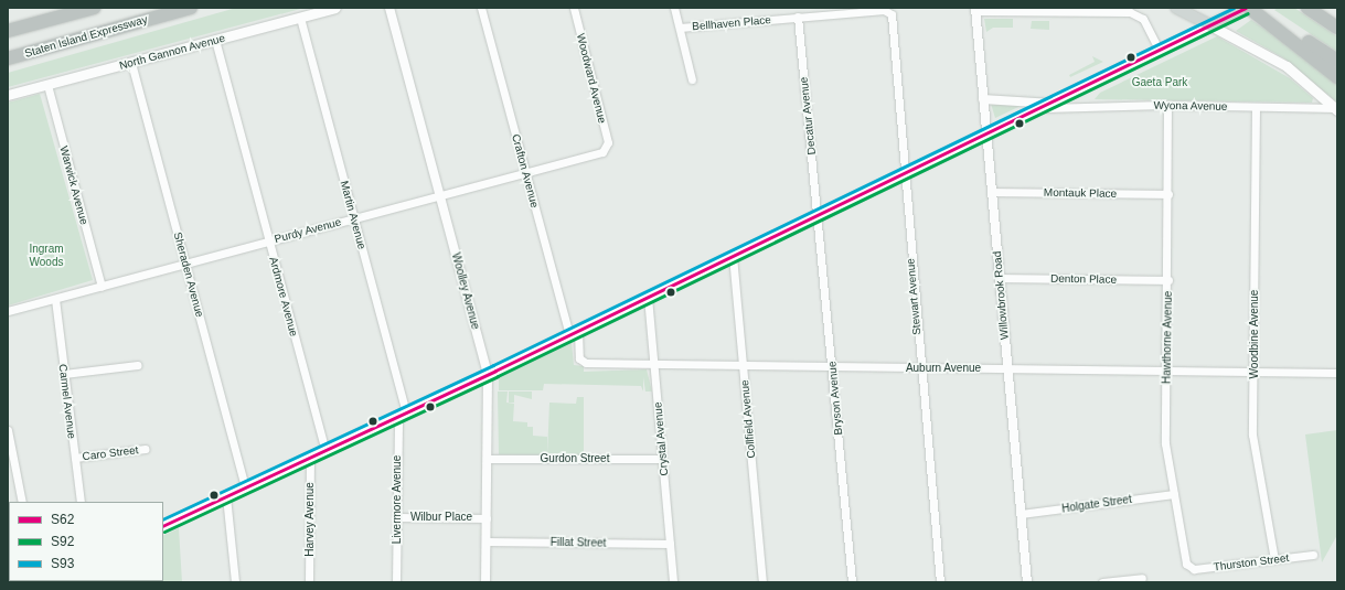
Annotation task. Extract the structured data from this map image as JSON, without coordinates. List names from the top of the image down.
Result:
{
  "streets": {
    "highway": ["Staten Island Expressway"],
    "main road": ["North Gannon Avenue"],
    "street": [
      "Bellhaven Place",
      "Woodward Avenue",
      "Wyona Avenue",
      "Decatur Avenue",
      "Crafton Avenue",
      "Warwick Avenue",
      "Montauk Place",
      "Martin Avenue",
      "Purdy Avenue",
      "Sheraden Avenue",
      "Denton Place",
      "Woolley Avenue",
      "Willowbrook Road",
      "Ardmore Avenue",
      "Stewart Avenue",
      "Woodbine Avenue",
      "Hawthorne Avenue",
      "Auburn Avenue",
      "Bryson Avenue",
      "Carmel Avenue",
      "Collfield Avenue",
      "Crystal Avenue",
      "Caro Street",
      "Gurdon Street",
      "Livermore Avenue",
      "Holgate Street",
      "Wilbur Place",
      "Harvey Avenue",
      "Fillat Street",
      "Thurston Street"
    ]
  },
  "crossings": [
    ["Bellhaven Place", "Decatur Avenue"],
    ["Bellhaven Place", "Stewart Avenue"],
    ["North Gannon Avenue", "Warwick Avenue"],
    ["North Gannon Avenue", "Martin Avenue"],
    ["North Gannon Avenue", "Sheraden Avenue"],
    ["North Gannon Avenue", "Ardmore Avenue"],
    ["Woodward Avenue", "Purdy Avenue"],
    ["Wyona Avenue", "Woodbine Avenue"],
    ["Wyona Avenue", "Hawthorne Avenue"],
    ["Decatur Avenue", "Bryson Avenue"],
    ["Crafton Avenue", "Purdy Avenue"],
    ["Crafton Avenue", "Auburn Avenue"],
    ["Warwick Avenue", "Purdy Avenue"],
    ["Montauk Place", "Willowbrook Road"],
    ["Montauk Place", "Hawthorne Avenue"],
    ["Martin Avenue", "Purdy Avenue"],
    ["Martin Avenue", "Livermore Avenue"],
    ["Purdy Avenue", "Sheraden Avenue"],
    ["Purdy Avenue", "Woolley Avenue"],
    ["Purdy Avenue", "Ardmore Avenue"],
    ["Purdy Avenue", "Carmel Avenue"],
    ["Denton Place", "Willowbrook Road"],
    ["Denton Place", "Hawthorne Avenue"],
    ["Woolley Avenue", "Gurdon Street"],
    ["Woolley Avenue", "Wilbur Place"],
    ["Woolley Avenue", "Fillat Street"],
    ["Willowbrook Road", "Auburn Avenue"],
    ["Willowbrook Road", "Holgate Street"],
    ["Stewart Avenue", "Auburn Avenue"],
    ["Woodbine Avenue", "Auburn Avenue"],
    ["Woodbine Avenue", "Thurston Street"],
    ["Hawthorne Avenue", "Auburn Avenue"],
    ["Hawthorne Avenue", "Holgate Street"],
    ["Hawthorne Avenue", "Thurston Street"],
    ["Auburn Avenue", "Bryson Avenue"],
    ["Auburn Avenue", "Collfield Avenue"],
    ["Auburn Avenue", "Crystal Avenue"],
    ["Carmel Avenue", "Caro Street"],
    ["Crystal Avenue", "Gurdon Street"],
    ["Crystal Avenue", "Fillat Street"],
    ["Livermore Avenue", "Wilbur Place"]
  ],
  "parks": ["Gaeta Park", "Ingram Woods"],
  "lines": ["transit line S62", "transit line S93", "transit line S92"],
  "legend": ["S62", "S92", "S93"]
}
